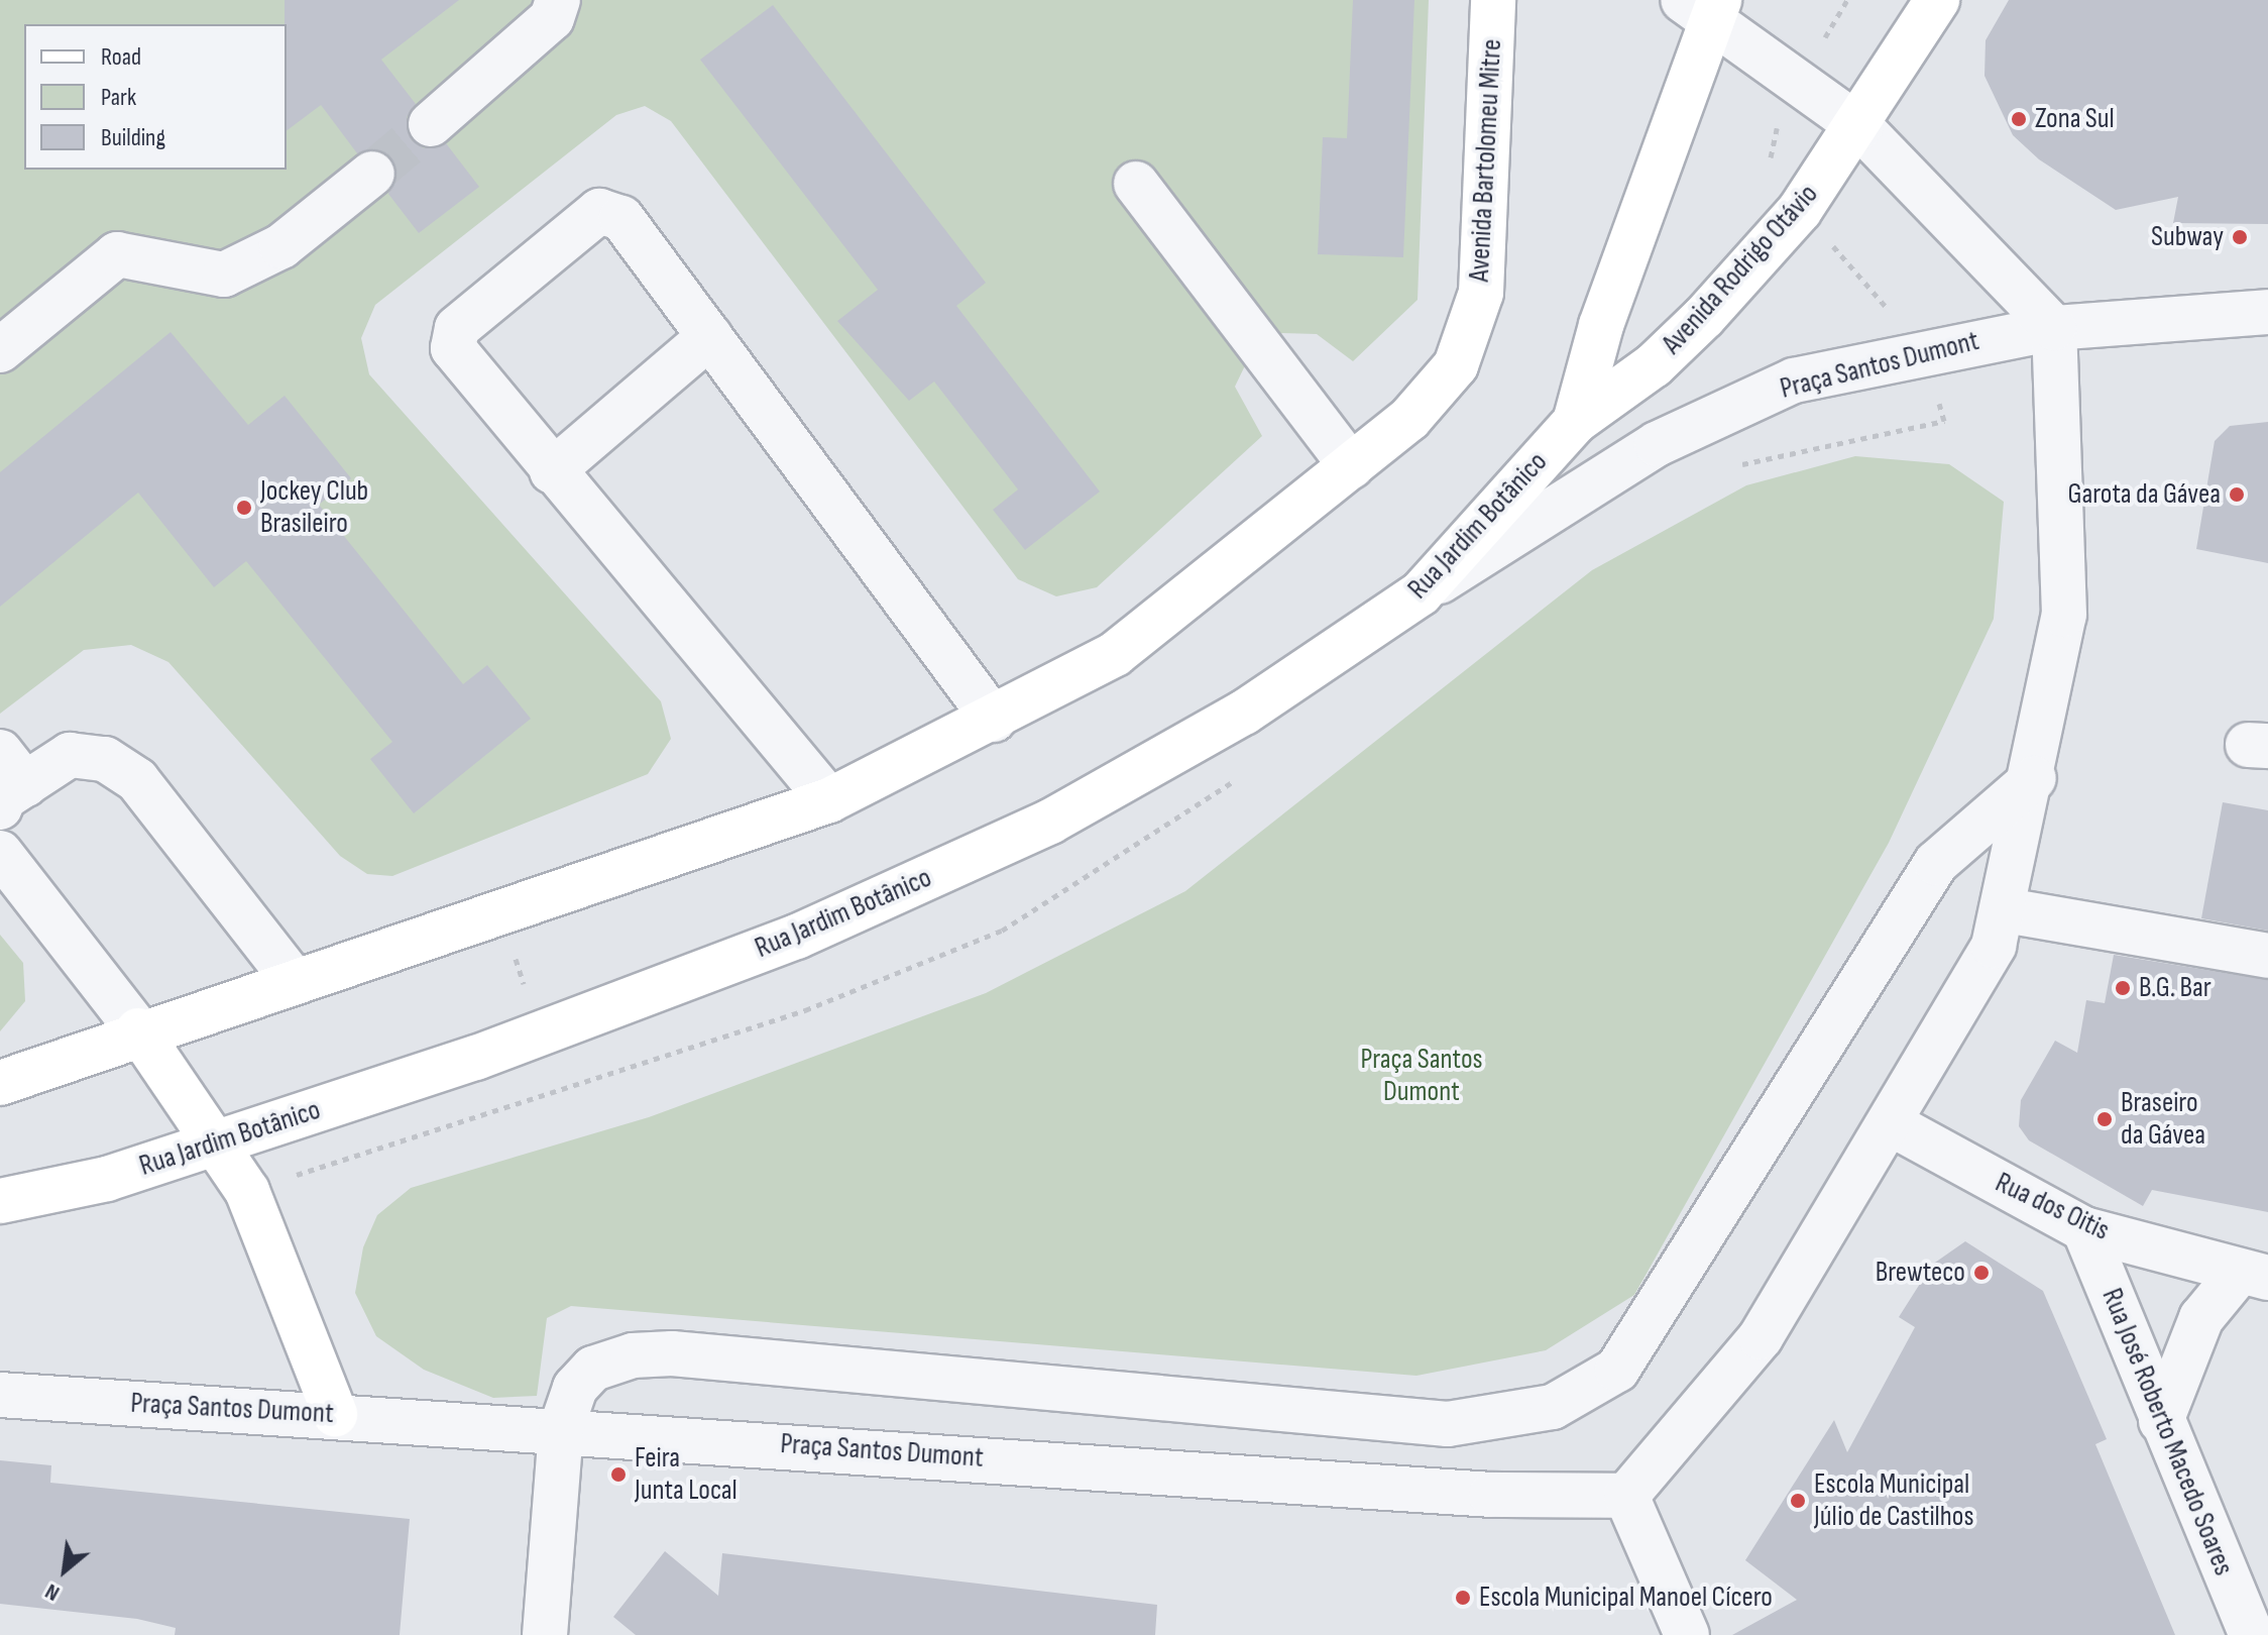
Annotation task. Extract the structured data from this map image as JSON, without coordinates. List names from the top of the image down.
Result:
{
  "streets": {
    "main road": ["Avenida Bartolomeu Mitre", "Avenida Rodrigo Otávio", "Rua Jardim Botânico"],
    "street": ["Praça Santos Dumont", "Rua dos Oitis", "Rua José Roberto Macedo Soares"]
  },
  "crossings": [
    ["Avenida Rodrigo Otávio", "Rua Jardim Botânico"],
    ["Praça Santos Dumont", "Rua Jardim Botânico"],
    ["Rua dos Oitis", "Rua José Roberto Macedo Soares"]
  ],
  "parks": ["Praça Santos Dumont"],
  "places": [
    "Zona Sul",
    "Subway",
    "Garota da Gávea",
    "Jockey Club Brasileiro",
    "B.G. Bar",
    "Braseiro da Gávea",
    "Brewteco",
    "Feira Junta Local",
    "Escola Municipal Júlio de Castilhos",
    "Escola Municipal Manoel Cícero"
  ],
  "legend": ["Road", "Park", "Building"],
  "north": "bottom left"
}
